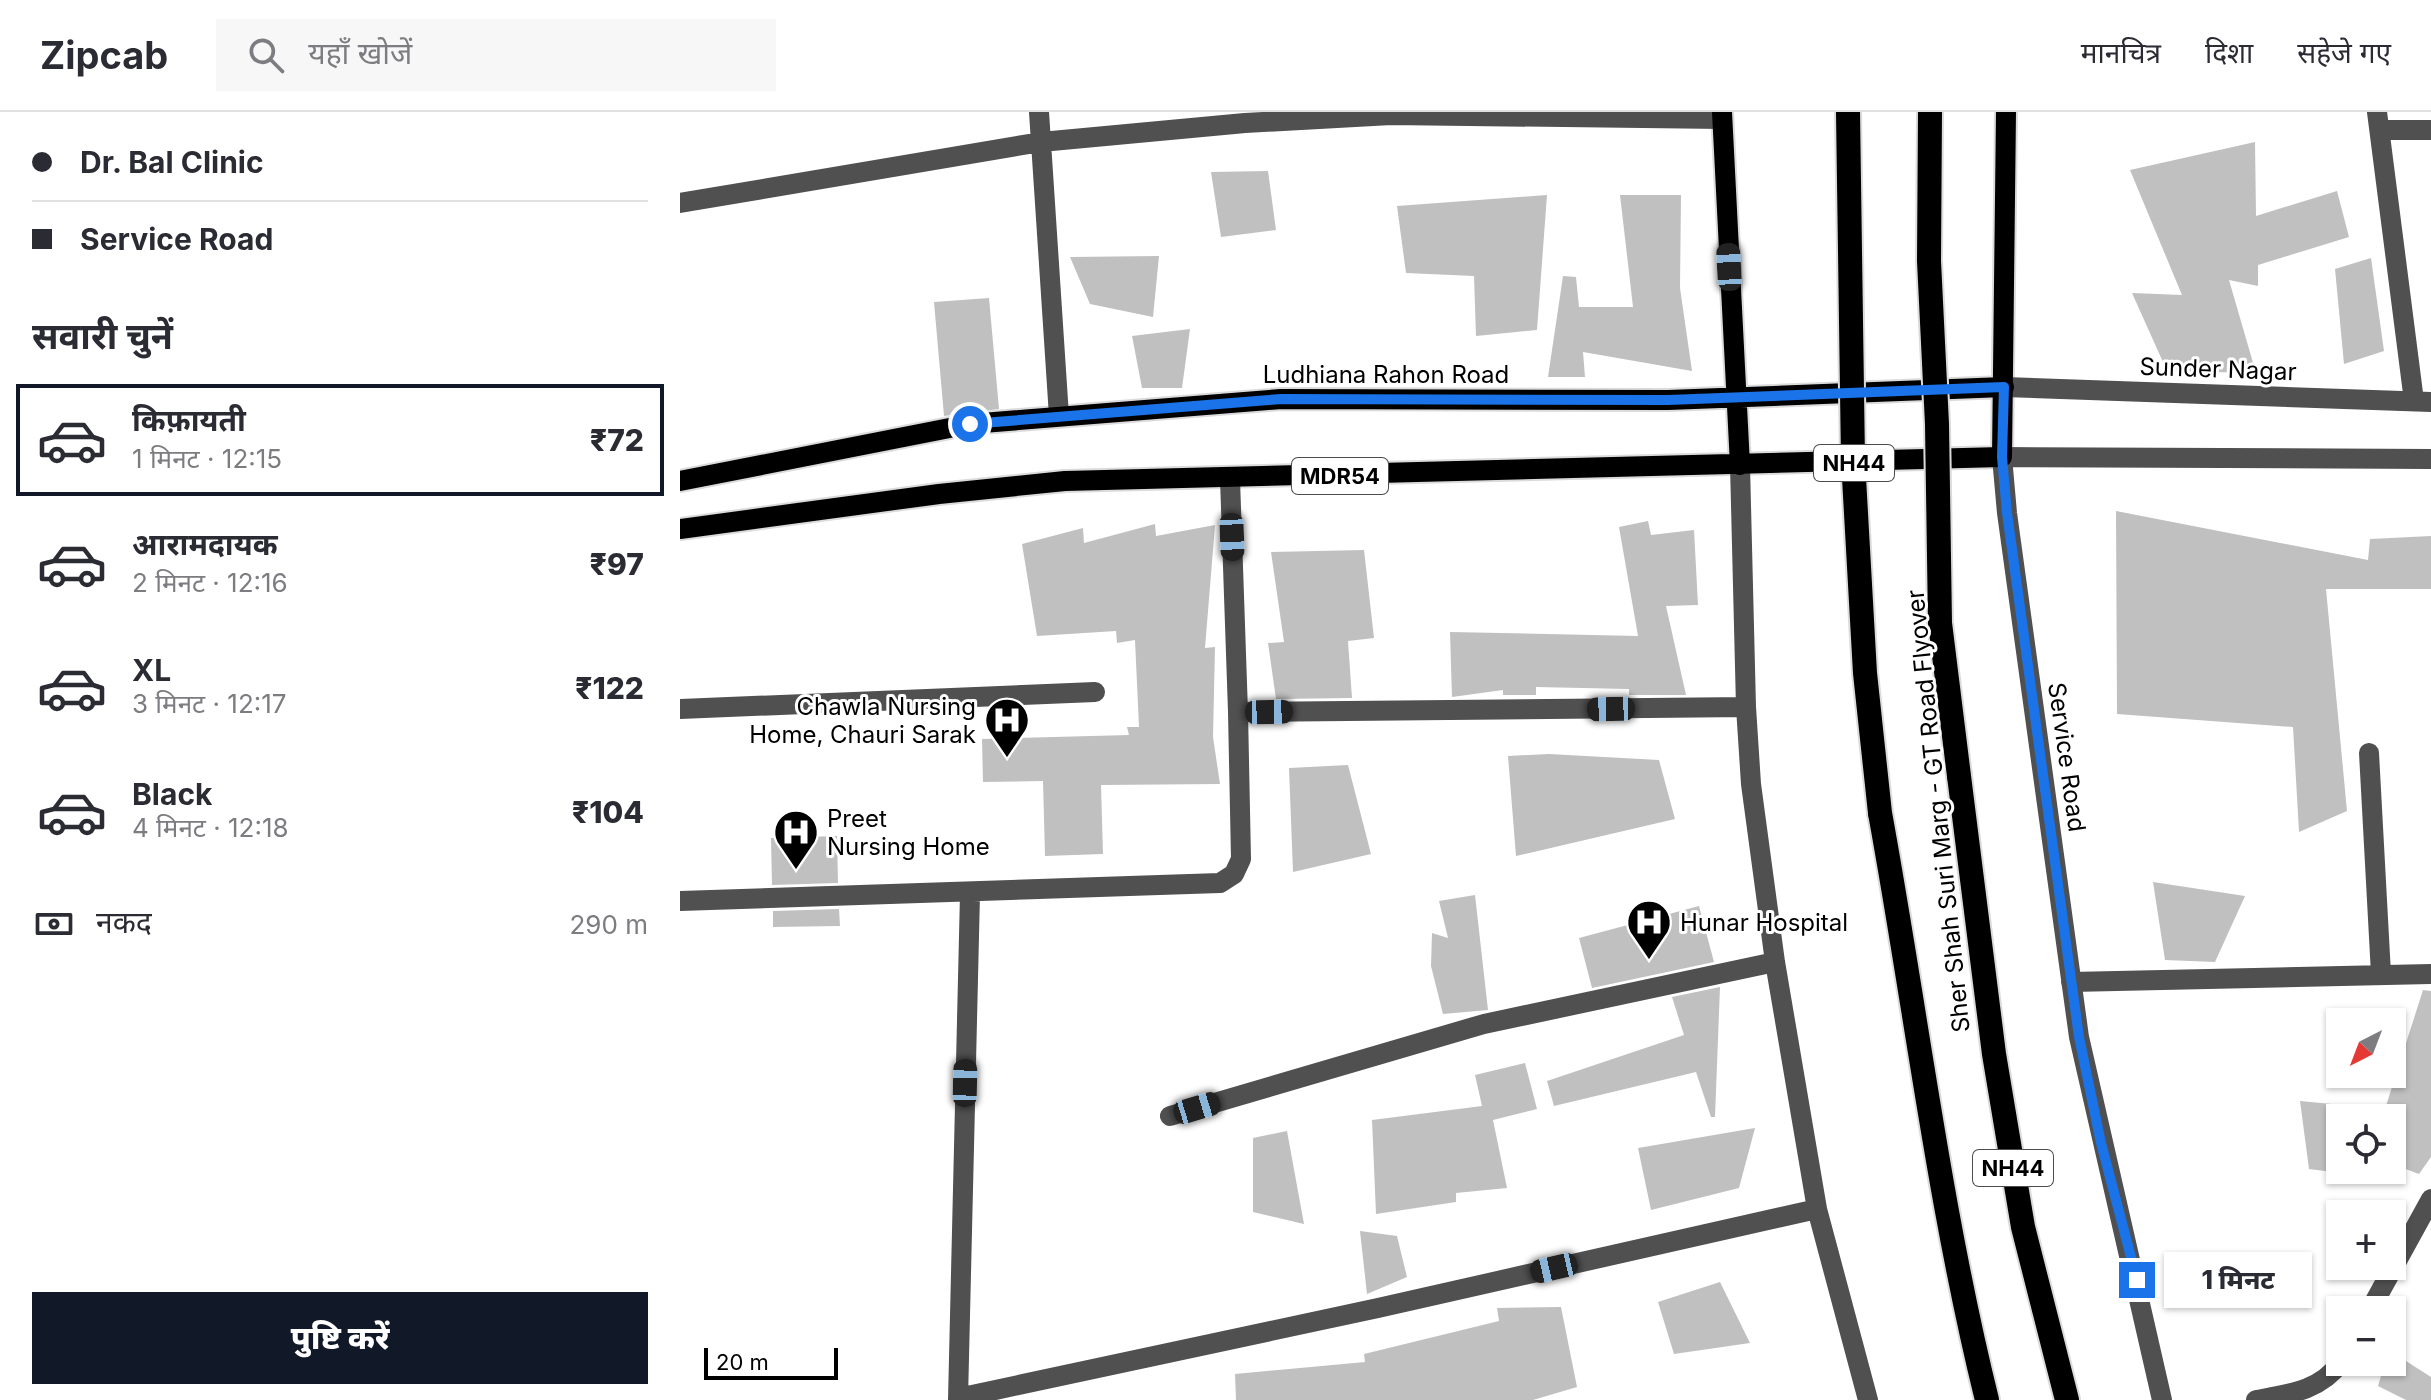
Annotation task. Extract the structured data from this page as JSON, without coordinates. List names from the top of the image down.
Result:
{
  "streets": {
    "highway": ["NH44", "Sher Shah Suri Marg - GT Road Flyover"],
    "main road": ["Ludhiana Rahon Road", "MDR54", "Service Road"],
    "street": ["Sunder Nagar"]
  },
  "crossings": [
    ["Sunder Nagar", "Ludhiana Rahon Road"],
    ["Sunder Nagar", "Service Road"],
    ["Ludhiana Rahon Road", "Service Road"],
    ["MDR54", "Service Road"]
  ],
  "places": {
    "hospital": ["Chawla Nursing Home, Chauri Sarak", "Preet Nursing Home", "Hunar Hospital"]
  },
  "scale_bar": "20 m",
  "north": "bottom left",
  "page": {
    "header": "Zipcab",
    "search": "यहाँ खोजें",
    "nav": ["मानचित्र", "दिशा", "सहेजे गए"],
    "banner": ["Dr. Bal Clinic", "Service Road"],
    "heading": "सवारी चुनें",
    "list": [
      {
        "name": "किफ़ायती",
        "note": "1 मिनट · 12:15",
        "value": "₹72"
      },
      {
        "name": "आरामदायक",
        "note": "2 मिनट · 12:16",
        "value": "₹97"
      },
      {
        "name": "XL",
        "note": "3 मिनट · 12:17",
        "value": "₹122"
      },
      {
        "name": "Black",
        "note": "4 मिनट · 12:18",
        "value": "₹104"
      }
    ],
    "pay": ["नकद", "290 m"],
    "map_buttons": ["+", "−"],
    "bubble": "1 मिनट",
    "buttons": "पुष्टि करें",
    "scale": "20 m"
  }
}
